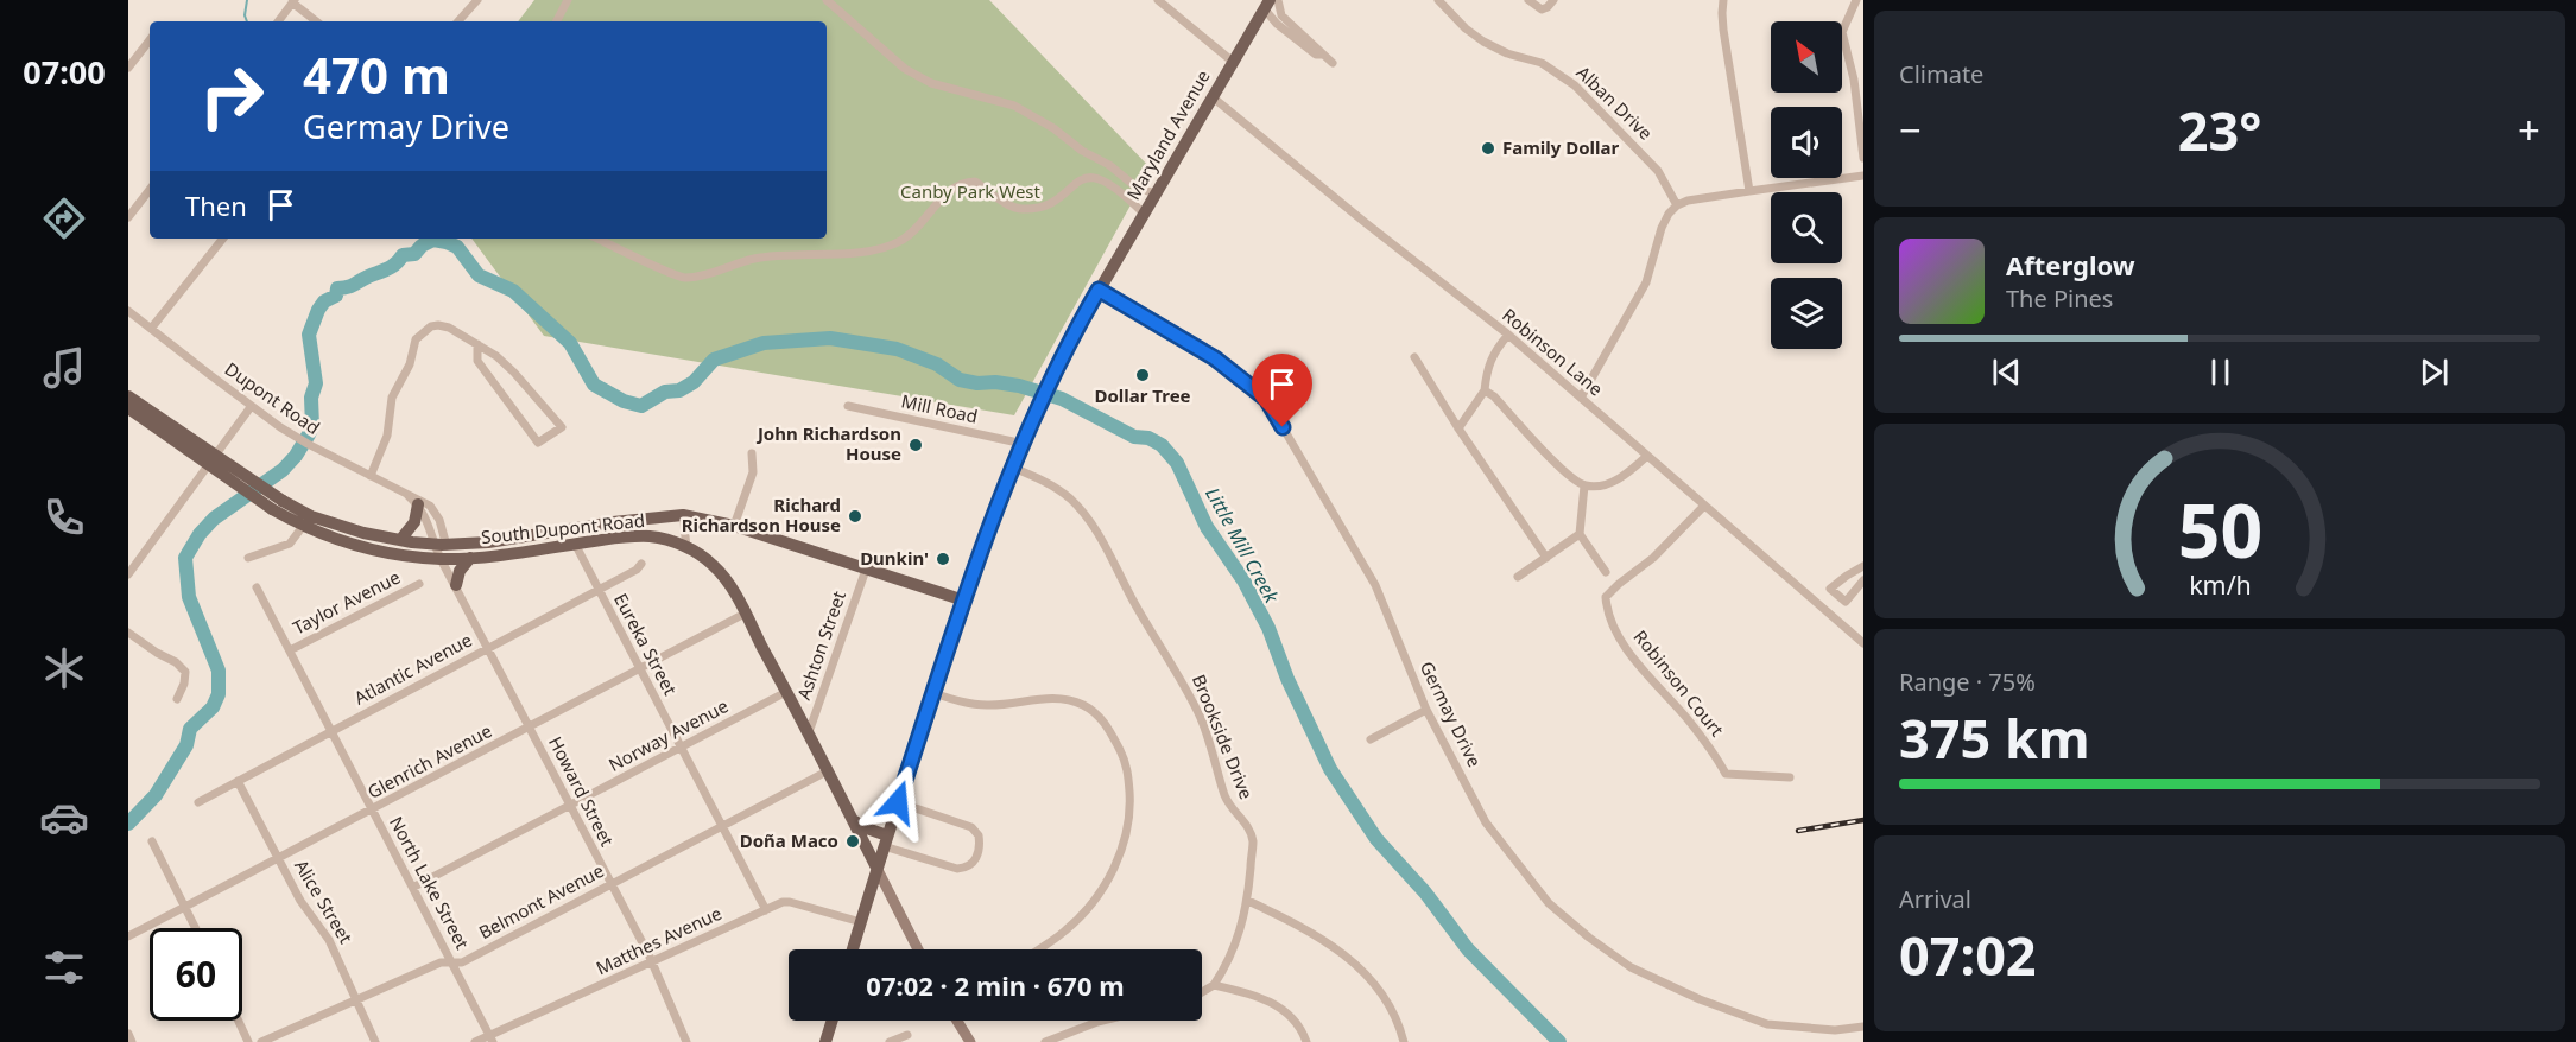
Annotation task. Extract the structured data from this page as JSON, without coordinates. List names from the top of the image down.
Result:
{
  "streets": {
    "main road": ["Maryland Avenue", "South Dupont Road"],
    "street": [
      "Alban Drive",
      "Robinson Lane",
      "Dupont Road",
      "Mill Road",
      "Taylor Avenue",
      "Eureka Street",
      "Ashton Street",
      "Atlantic Avenue",
      "Robinson Court",
      "Germay Drive",
      "Norway Avenue",
      "Brookside Drive",
      "Glenrich Avenue",
      "Howard Street",
      "North Lake Street",
      "Alice Street",
      "Belmont Avenue",
      "Matthes Avenue"
    ]
  },
  "crossings": [
    ["Maryland Avenue", "Robinson Lane"],
    ["Maryland Avenue", "Mill Road"],
    ["Maryland Avenue", "South Dupont Road"],
    ["Maryland Avenue", "Germay Drive"],
    ["Maryland Avenue", "Brookside Drive"],
    ["Maryland Avenue", "Matthes Avenue"],
    ["Robinson Lane", "Robinson Court"],
    ["Dupont Road", "South Dupont Road"],
    ["South Dupont Road", "Eureka Street"],
    ["South Dupont Road", "Ashton Street"],
    ["South Dupont Road", "Norway Avenue"],
    ["South Dupont Road", "Glenrich Avenue"],
    ["South Dupont Road", "Howard Street"],
    ["South Dupont Road", "Belmont Avenue"],
    ["Taylor Avenue", "North Lake Street"],
    ["Eureka Street", "Atlantic Avenue"],
    ["Eureka Street", "Norway Avenue"],
    ["Eureka Street", "Glenrich Avenue"],
    ["Eureka Street", "Belmont Avenue"],
    ["Eureka Street", "Matthes Avenue"],
    ["Atlantic Avenue", "Howard Street"],
    ["Atlantic Avenue", "North Lake Street"],
    ["Atlantic Avenue", "Alice Street"],
    ["Norway Avenue", "Howard Street"],
    ["Norway Avenue", "North Lake Street"],
    ["Glenrich Avenue", "Howard Street"],
    ["Glenrich Avenue", "North Lake Street"],
    ["Glenrich Avenue", "Alice Street"],
    ["Howard Street", "Belmont Avenue"],
    ["Howard Street", "Matthes Avenue"],
    ["North Lake Street", "Belmont Avenue"],
    ["North Lake Street", "Matthes Avenue"],
    ["Alice Street", "Belmont Avenue"]
  ],
  "water": ["Little Mill Creek"],
  "parks": ["Canby Park West"],
  "places": [
    "Family Dollar",
    "Dollar Tree",
    "John Richardson House",
    "Richard Richardson House",
    "Dunkin'",
    "Doña Maco"
  ],
  "north": "top left",
  "page": {
    "tabs": "07:00",
    "tile": [
      "Climate",
      ["Range · 75%", "375 km"],
      ["Arrival", "07:02"]
    ],
    "turn": ["470 m", "Germay Drive"],
    "heat": ["−", "23°", "+"],
    "then": "Then",
    "song": ["Afterglow", "The Pines"],
    "limit": "60",
    "trip": "07:02 · 2 min · 670 m",
    "gauge": ["50", "km/h"]
  }
}
